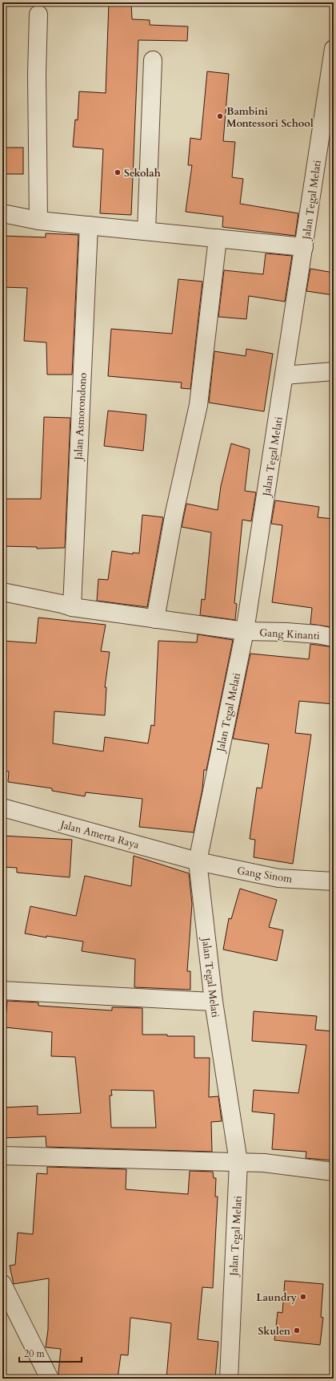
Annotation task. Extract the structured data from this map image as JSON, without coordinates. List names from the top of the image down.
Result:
{
  "streets": {
    "street": [
      "Jalan Tegal Melati",
      "Jalan Asmorondono",
      "Gang Kinanti",
      "Jalan Amerta Raya",
      "Gang Sinom"
    ]
  },
  "crossings": [
    ["Jalan Tegal Melati", "Gang Kinanti"],
    ["Jalan Tegal Melati", "Jalan Amerta Raya"],
    ["Jalan Tegal Melati", "Gang Sinom"],
    ["Jalan Asmorondono", "Gang Kinanti"],
    ["Jalan Amerta Raya", "Gang Sinom"]
  ],
  "places": [
    "Bambini Montessori School",
    "Sekolah",
    "Laundry",
    "Skulen"
  ],
  "scale_bar": "20 m"
}
